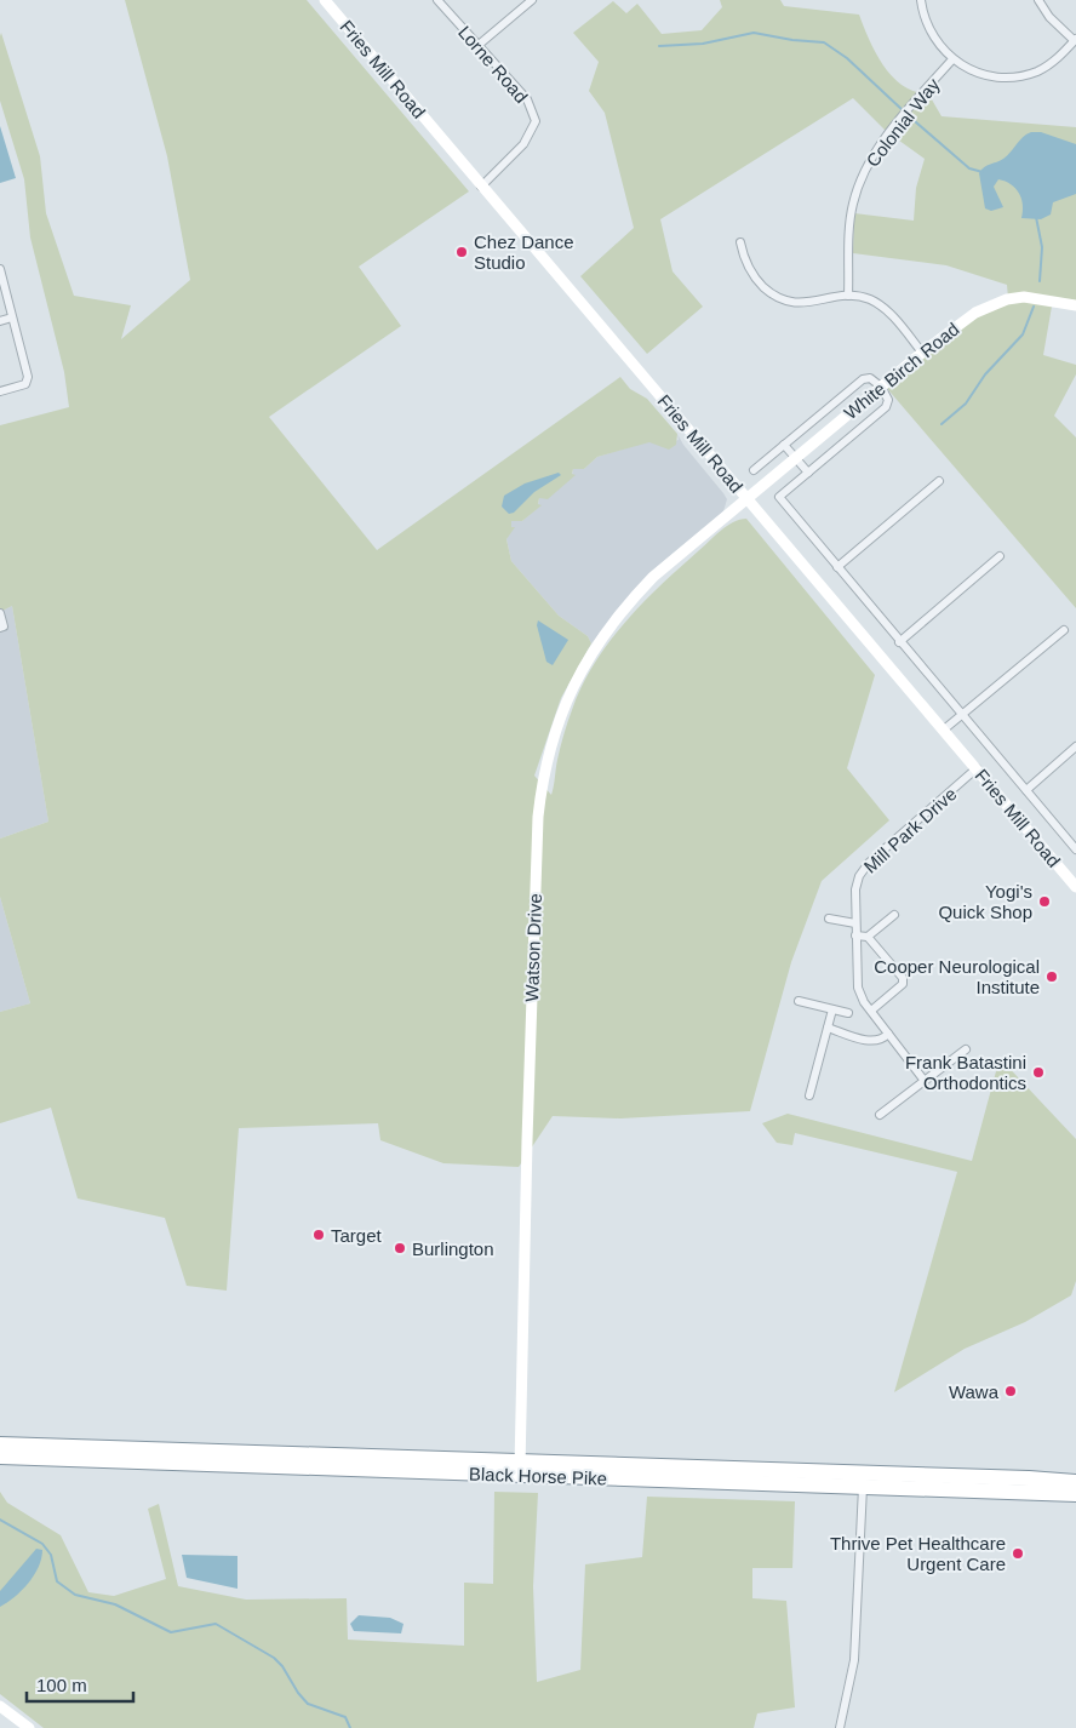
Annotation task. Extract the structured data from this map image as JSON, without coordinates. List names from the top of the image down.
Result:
{
  "streets": {
    "highway": ["Black Horse Pike"],
    "street": [
      "Lorne Road",
      "Fries Mill Road",
      "Colonial Way",
      "White Birch Road",
      "Mill Park Drive",
      "Watson Drive"
    ]
  },
  "crossings": [
    ["Lorne Road", "Fries Mill Road"],
    ["Fries Mill Road", "White Birch Road"],
    ["Fries Mill Road", "Mill Park Drive"],
    ["Fries Mill Road", "Watson Drive"],
    ["White Birch Road", "Watson Drive"],
    ["Watson Drive", "Black Horse Pike"]
  ],
  "places": [
    "Chez Dance Studio",
    "Yogi's Quick Shop",
    "Cooper Neurological Institute",
    "Frank Batastini Orthodontics",
    "Target",
    "Burlington",
    "Wawa",
    "Thrive Pet Healthcare Urgent Care"
  ],
  "scale_bar": "100 m"
}
